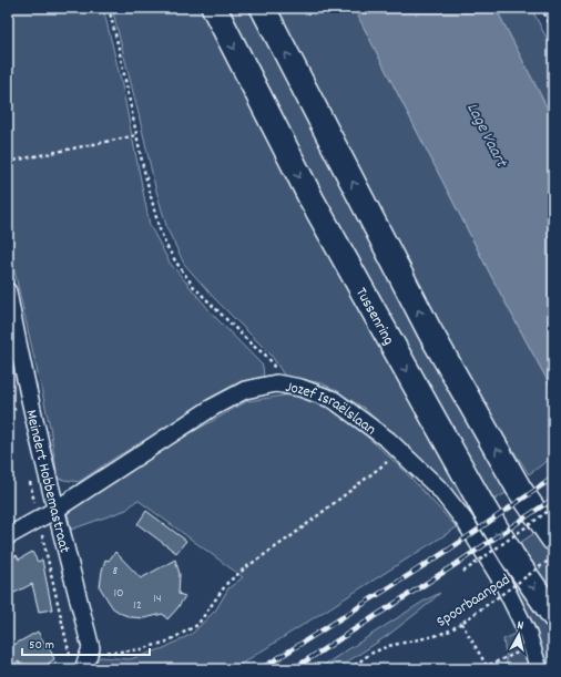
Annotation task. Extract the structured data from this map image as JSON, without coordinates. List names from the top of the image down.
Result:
{
  "streets": {
    "highway": ["Tussenring"],
    "street": ["Jozef Israëlslaan", "Meindert Hobbemastraat"],
    "path": ["Spoorbaanpad"]
  },
  "crossings": [
    ["Jozef Israëlslaan", "Meindert Hobbemastraat"]
  ],
  "water": ["Lage Vaart"],
  "house_numbers": [
    "8",
    "10",
    "14",
    "12"
  ],
  "scale_bar": "50 m",
  "north": "top"
}
